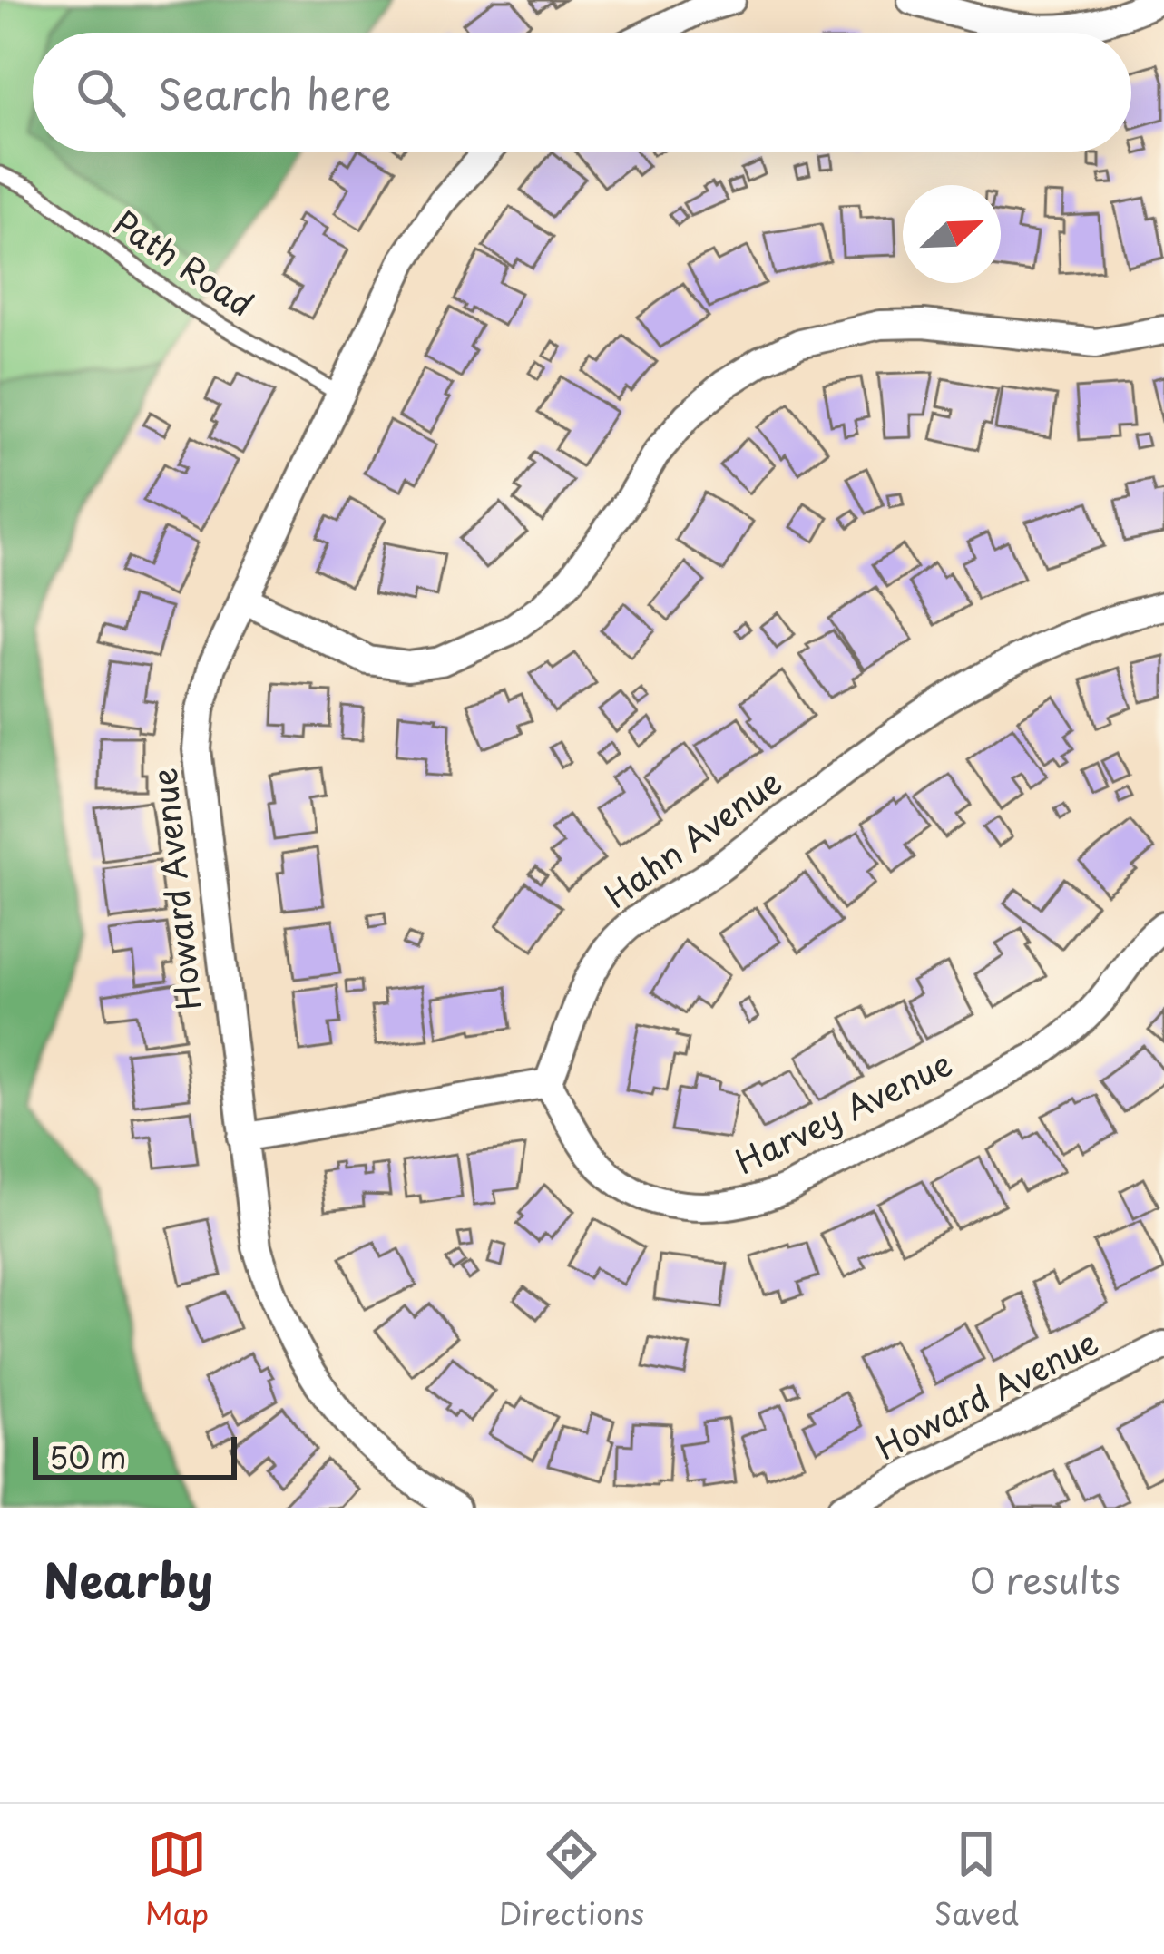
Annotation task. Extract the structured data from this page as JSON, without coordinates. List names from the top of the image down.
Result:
{
  "streets": {
    "street": ["Hahn Avenue", "Howard Avenue", "Harvey Avenue"],
    "lane": ["Path Road"]
  },
  "crossings": [
    ["Path Road", "Howard Avenue"],
    ["Hahn Avenue", "Harvey Avenue"]
  ],
  "scale_bar": "50 m",
  "north": "top right",
  "page": {
    "search": "Search here",
    "scale": "50 m",
    "heading": ["Nearby", "0 results"],
    "nav": ["Map", "Directions", "Saved"]
  }
}
